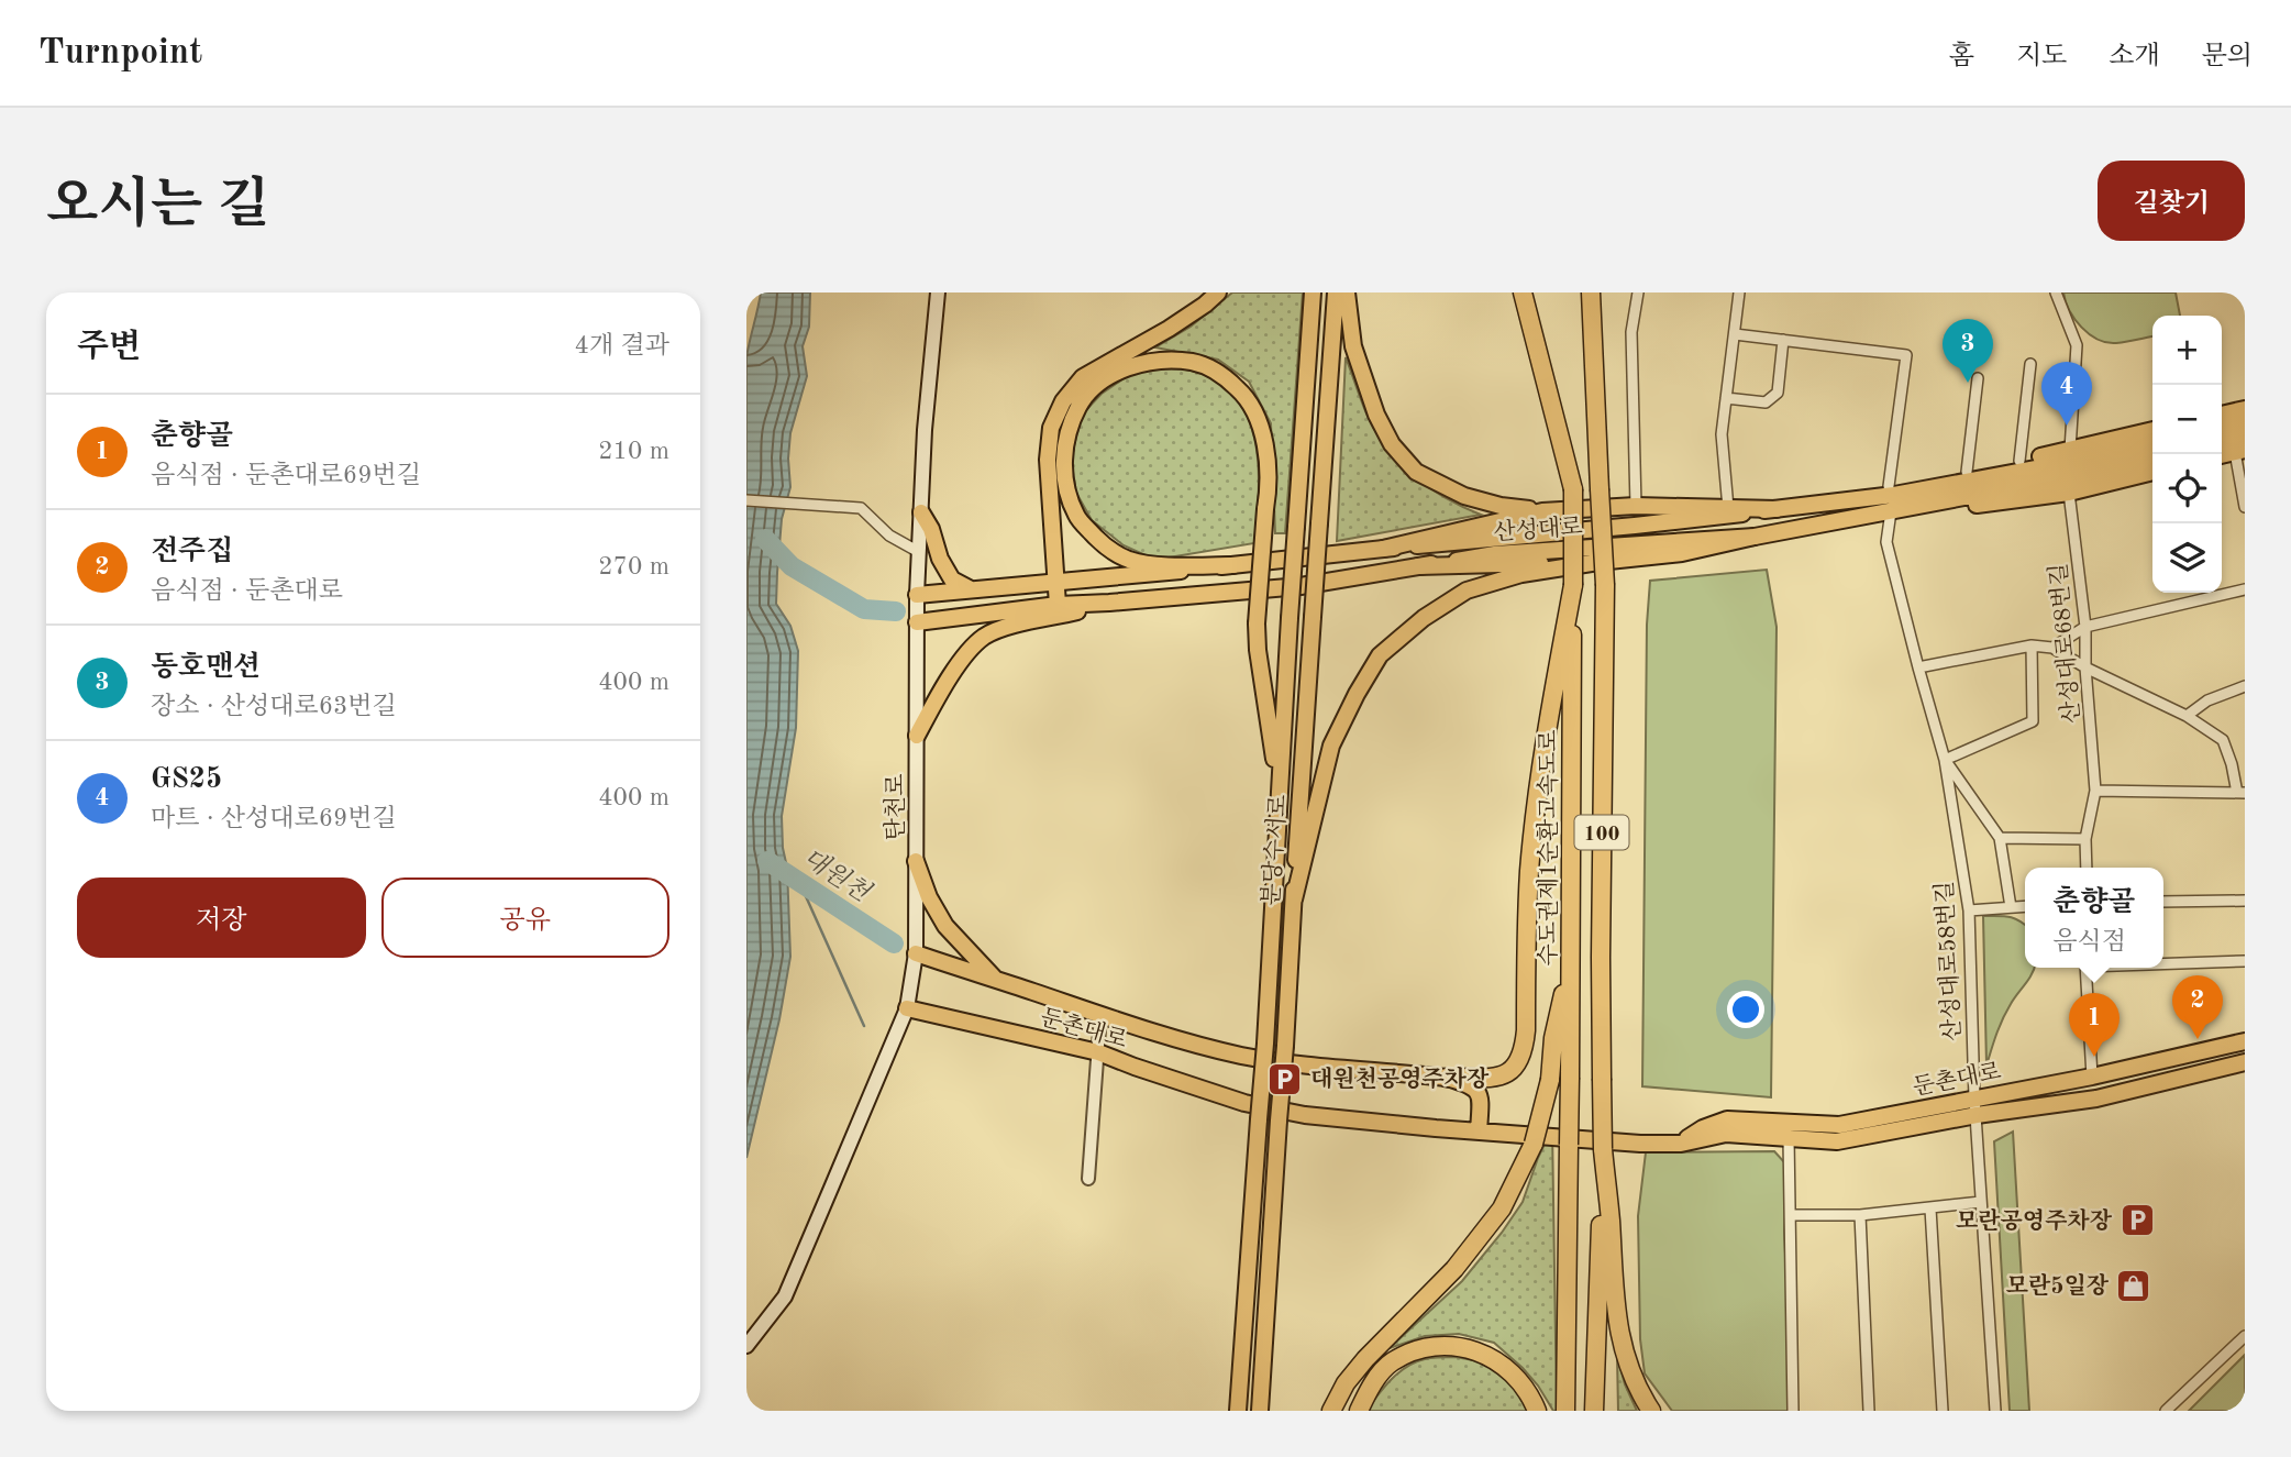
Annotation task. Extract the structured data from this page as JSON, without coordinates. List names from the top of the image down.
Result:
{
  "streets": {
    "highway": ["100", "수도권제1순환고속도로"],
    "main road": [
      "산성대로",
      "탄천로",
      "분당수서로",
      "둔촌대로"
    ],
    "street": ["산성대로68번길", "산성대로58번길"]
  },
  "crossings": [
    ["산성대로", "탄천로"],
    ["산성대로", "산성대로58번길"],
    ["탄천로", "둔촌대로"],
    ["산성대로58번길", "둔촌대로"]
  ],
  "water": ["대원천"],
  "places": {
    "parking": ["대원천공영주차장", "모란공영주차장"],
    "shop": ["모란5일장"]
  },
  "page": {
    "header": "Turnpoint",
    "nav": [
      "홈",
      "지도",
      "소개",
      "문의"
    ],
    "title": "오시는 길",
    "buttons": [
      "길찾기",
      ["저장", "공유"]
    ],
    "heading": ["주변", "4개 결과"],
    "map_buttons": ["+", "−"],
    "pins": [
      "3",
      "4",
      "2",
      "1"
    ],
    "list": [
      {
        "mark": "1",
        "name": "춘향골",
        "note": "음식점 · 둔촌대로69번길",
        "value": "210 m"
      },
      {
        "mark": "2",
        "name": "전주집",
        "note": "음식점 · 둔촌대로",
        "value": "270 m"
      },
      {
        "mark": "3",
        "name": "동호맨션",
        "note": "장소 · 산성대로63번길",
        "value": "400 m"
      },
      {
        "mark": "4",
        "name": "GS25",
        "note": "마트 · 산성대로69번길",
        "value": "400 m"
      }
    ],
    "popup": ["춘향골", "음식점"]
  }
}
